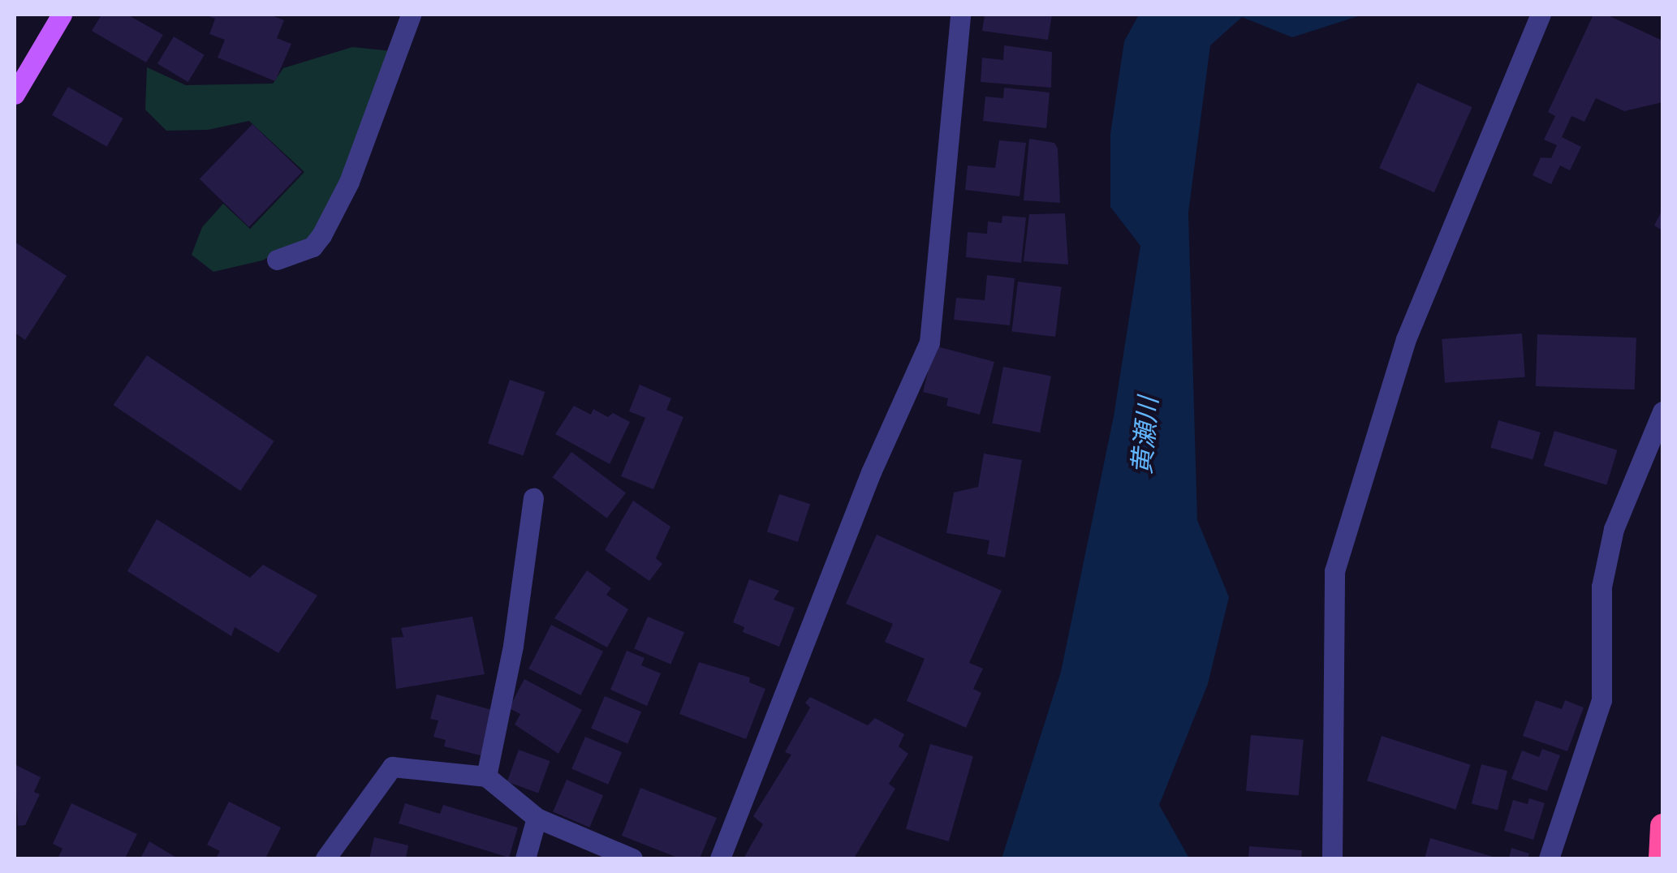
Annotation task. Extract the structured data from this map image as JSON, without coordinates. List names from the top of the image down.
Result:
{
  "water": ["黄瀬川"]
}
